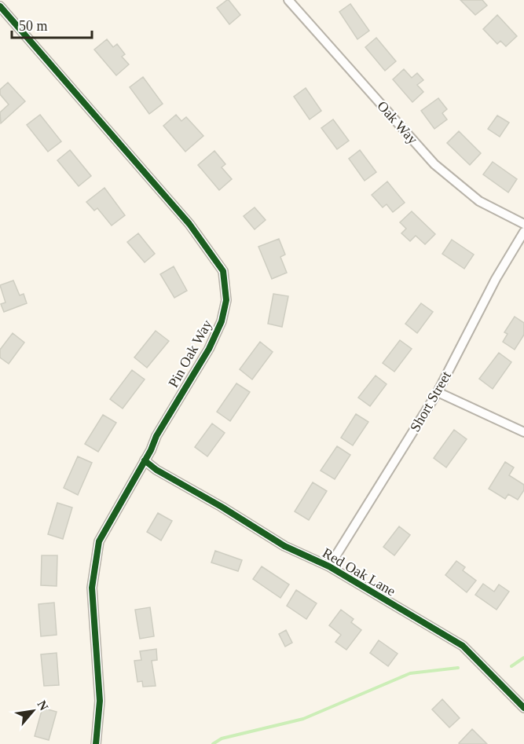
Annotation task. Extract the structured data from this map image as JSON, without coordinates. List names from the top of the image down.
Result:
{
  "streets": {
    "street": [
      "Oak Way",
      "Pin Oak Way",
      "Short Street",
      "Red Oak Lane"
    ]
  },
  "crossings": [
    ["Pin Oak Way", "Red Oak Lane"],
    ["Short Street", "Red Oak Lane"]
  ],
  "scale_bar": "50 m",
  "north": "top right"
}
